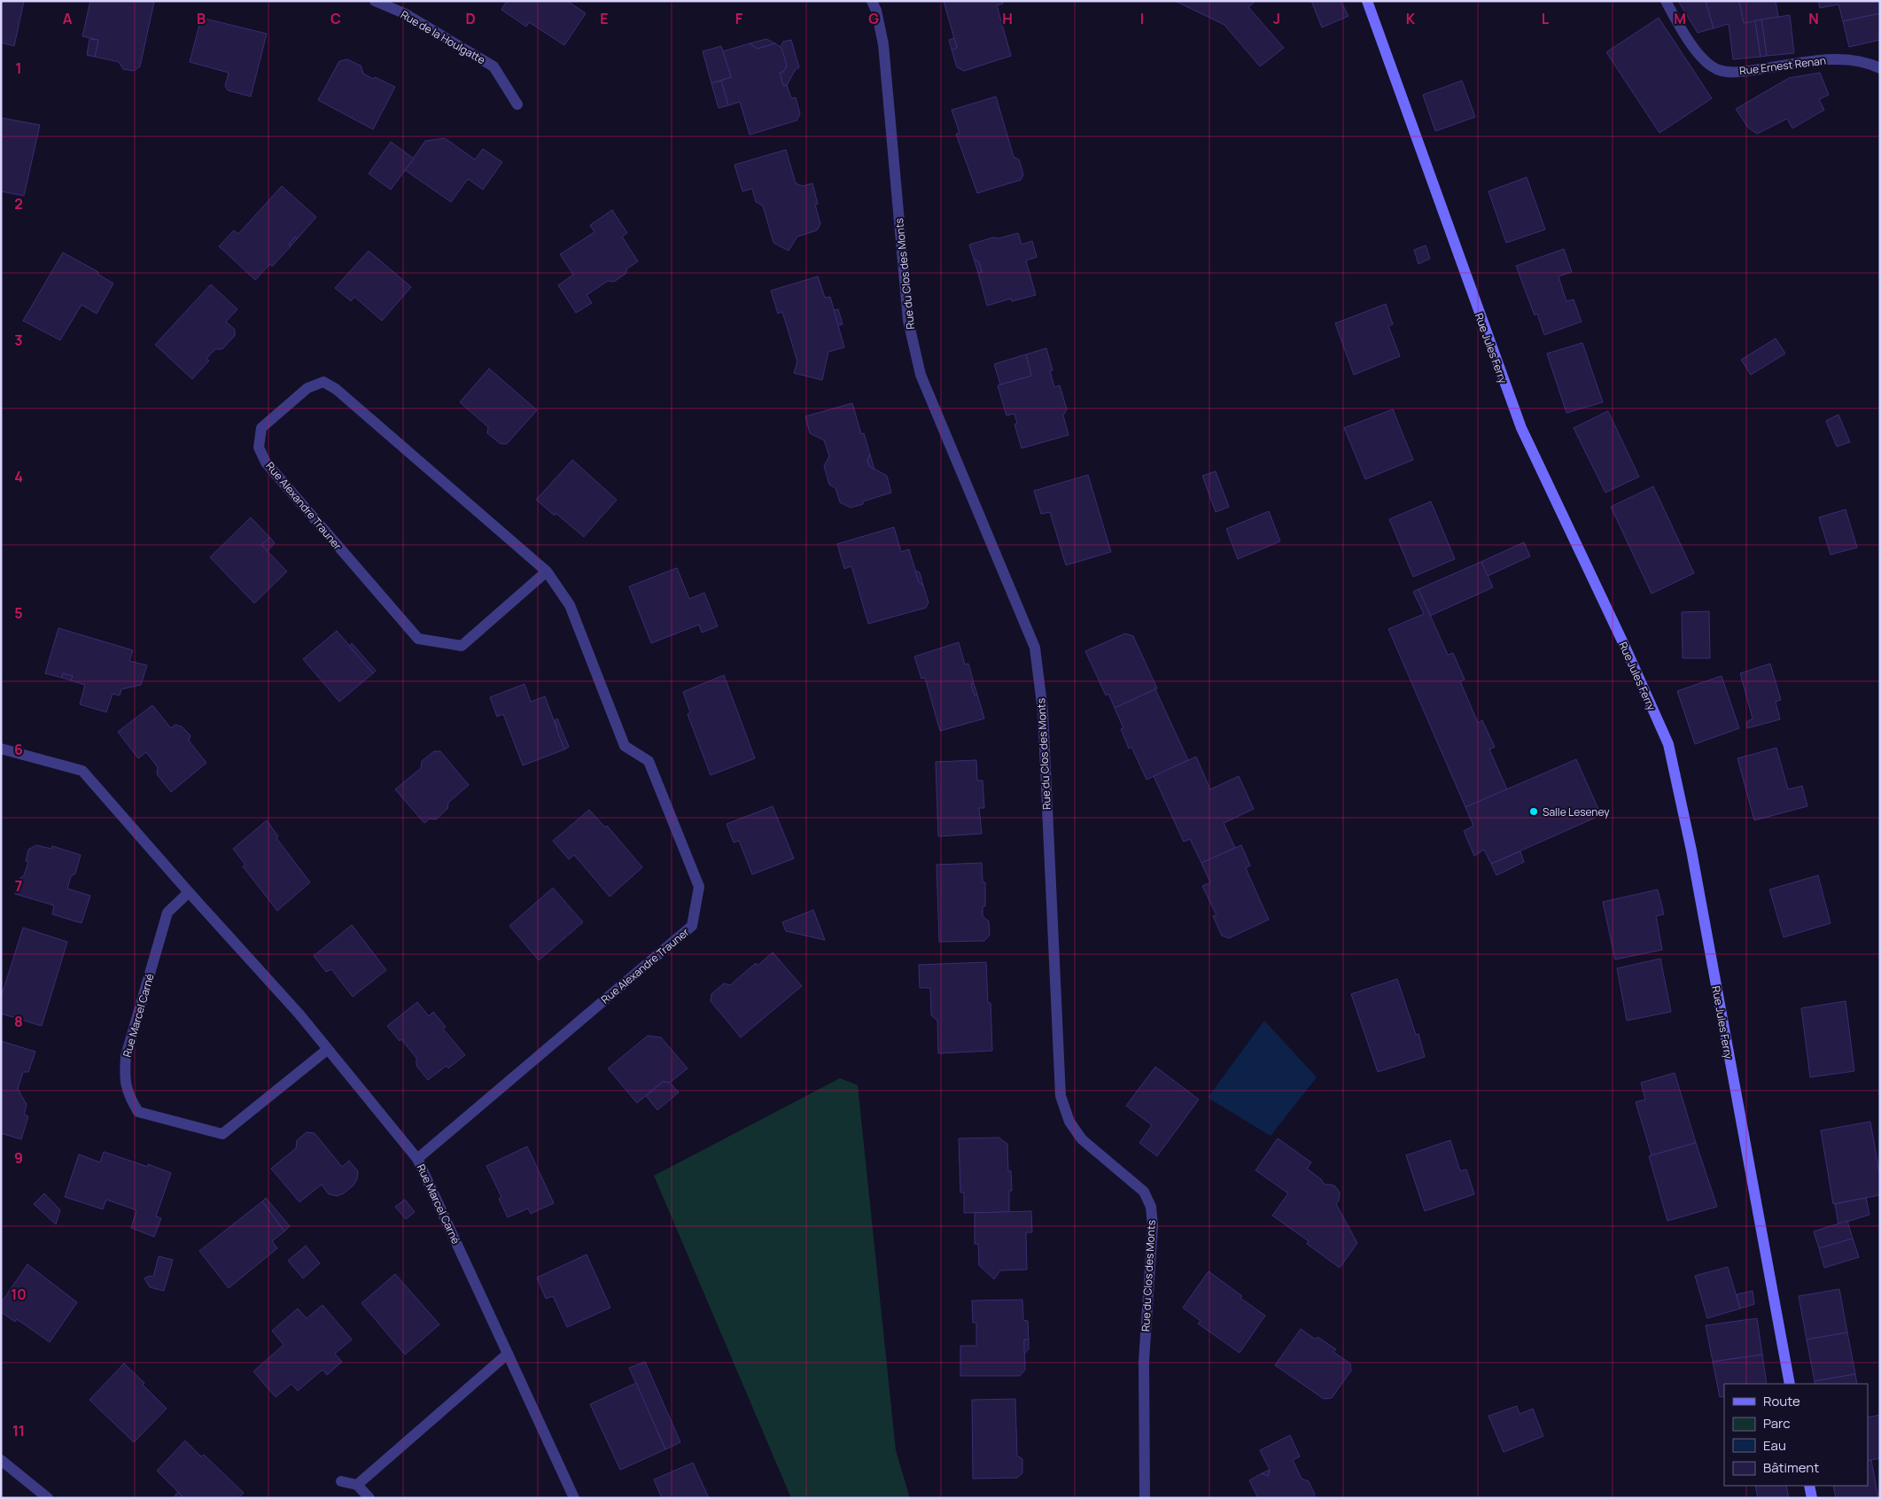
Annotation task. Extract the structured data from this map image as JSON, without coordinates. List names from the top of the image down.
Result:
{
  "streets": {
    "street": [
      "Rue de la Houlgatte",
      "Rue Ernest Renan",
      "Rue du Clos des Monts",
      "Rue Jules Ferry",
      "Rue Alexandre Trauner",
      "Rue Marcel Carné"
    ]
  },
  "crossings": [
    ["Rue Alexandre Trauner", "Rue Marcel Carné"]
  ],
  "places": ["Salle Leseney"],
  "legend": [
    "Route",
    "Parc",
    "Eau",
    "Bâtiment"
  ],
  "grid": {
    "columns": [
      "A",
      "B",
      "C",
      "D",
      "E",
      "F",
      "G",
      "H",
      "I",
      "J",
      "K",
      "L",
      "M",
      "N"
    ],
    "rows": [
      "1",
      "2",
      "3",
      "4",
      "5",
      "6",
      "7",
      "8",
      "9",
      "10",
      "11"
    ]
  }
}
